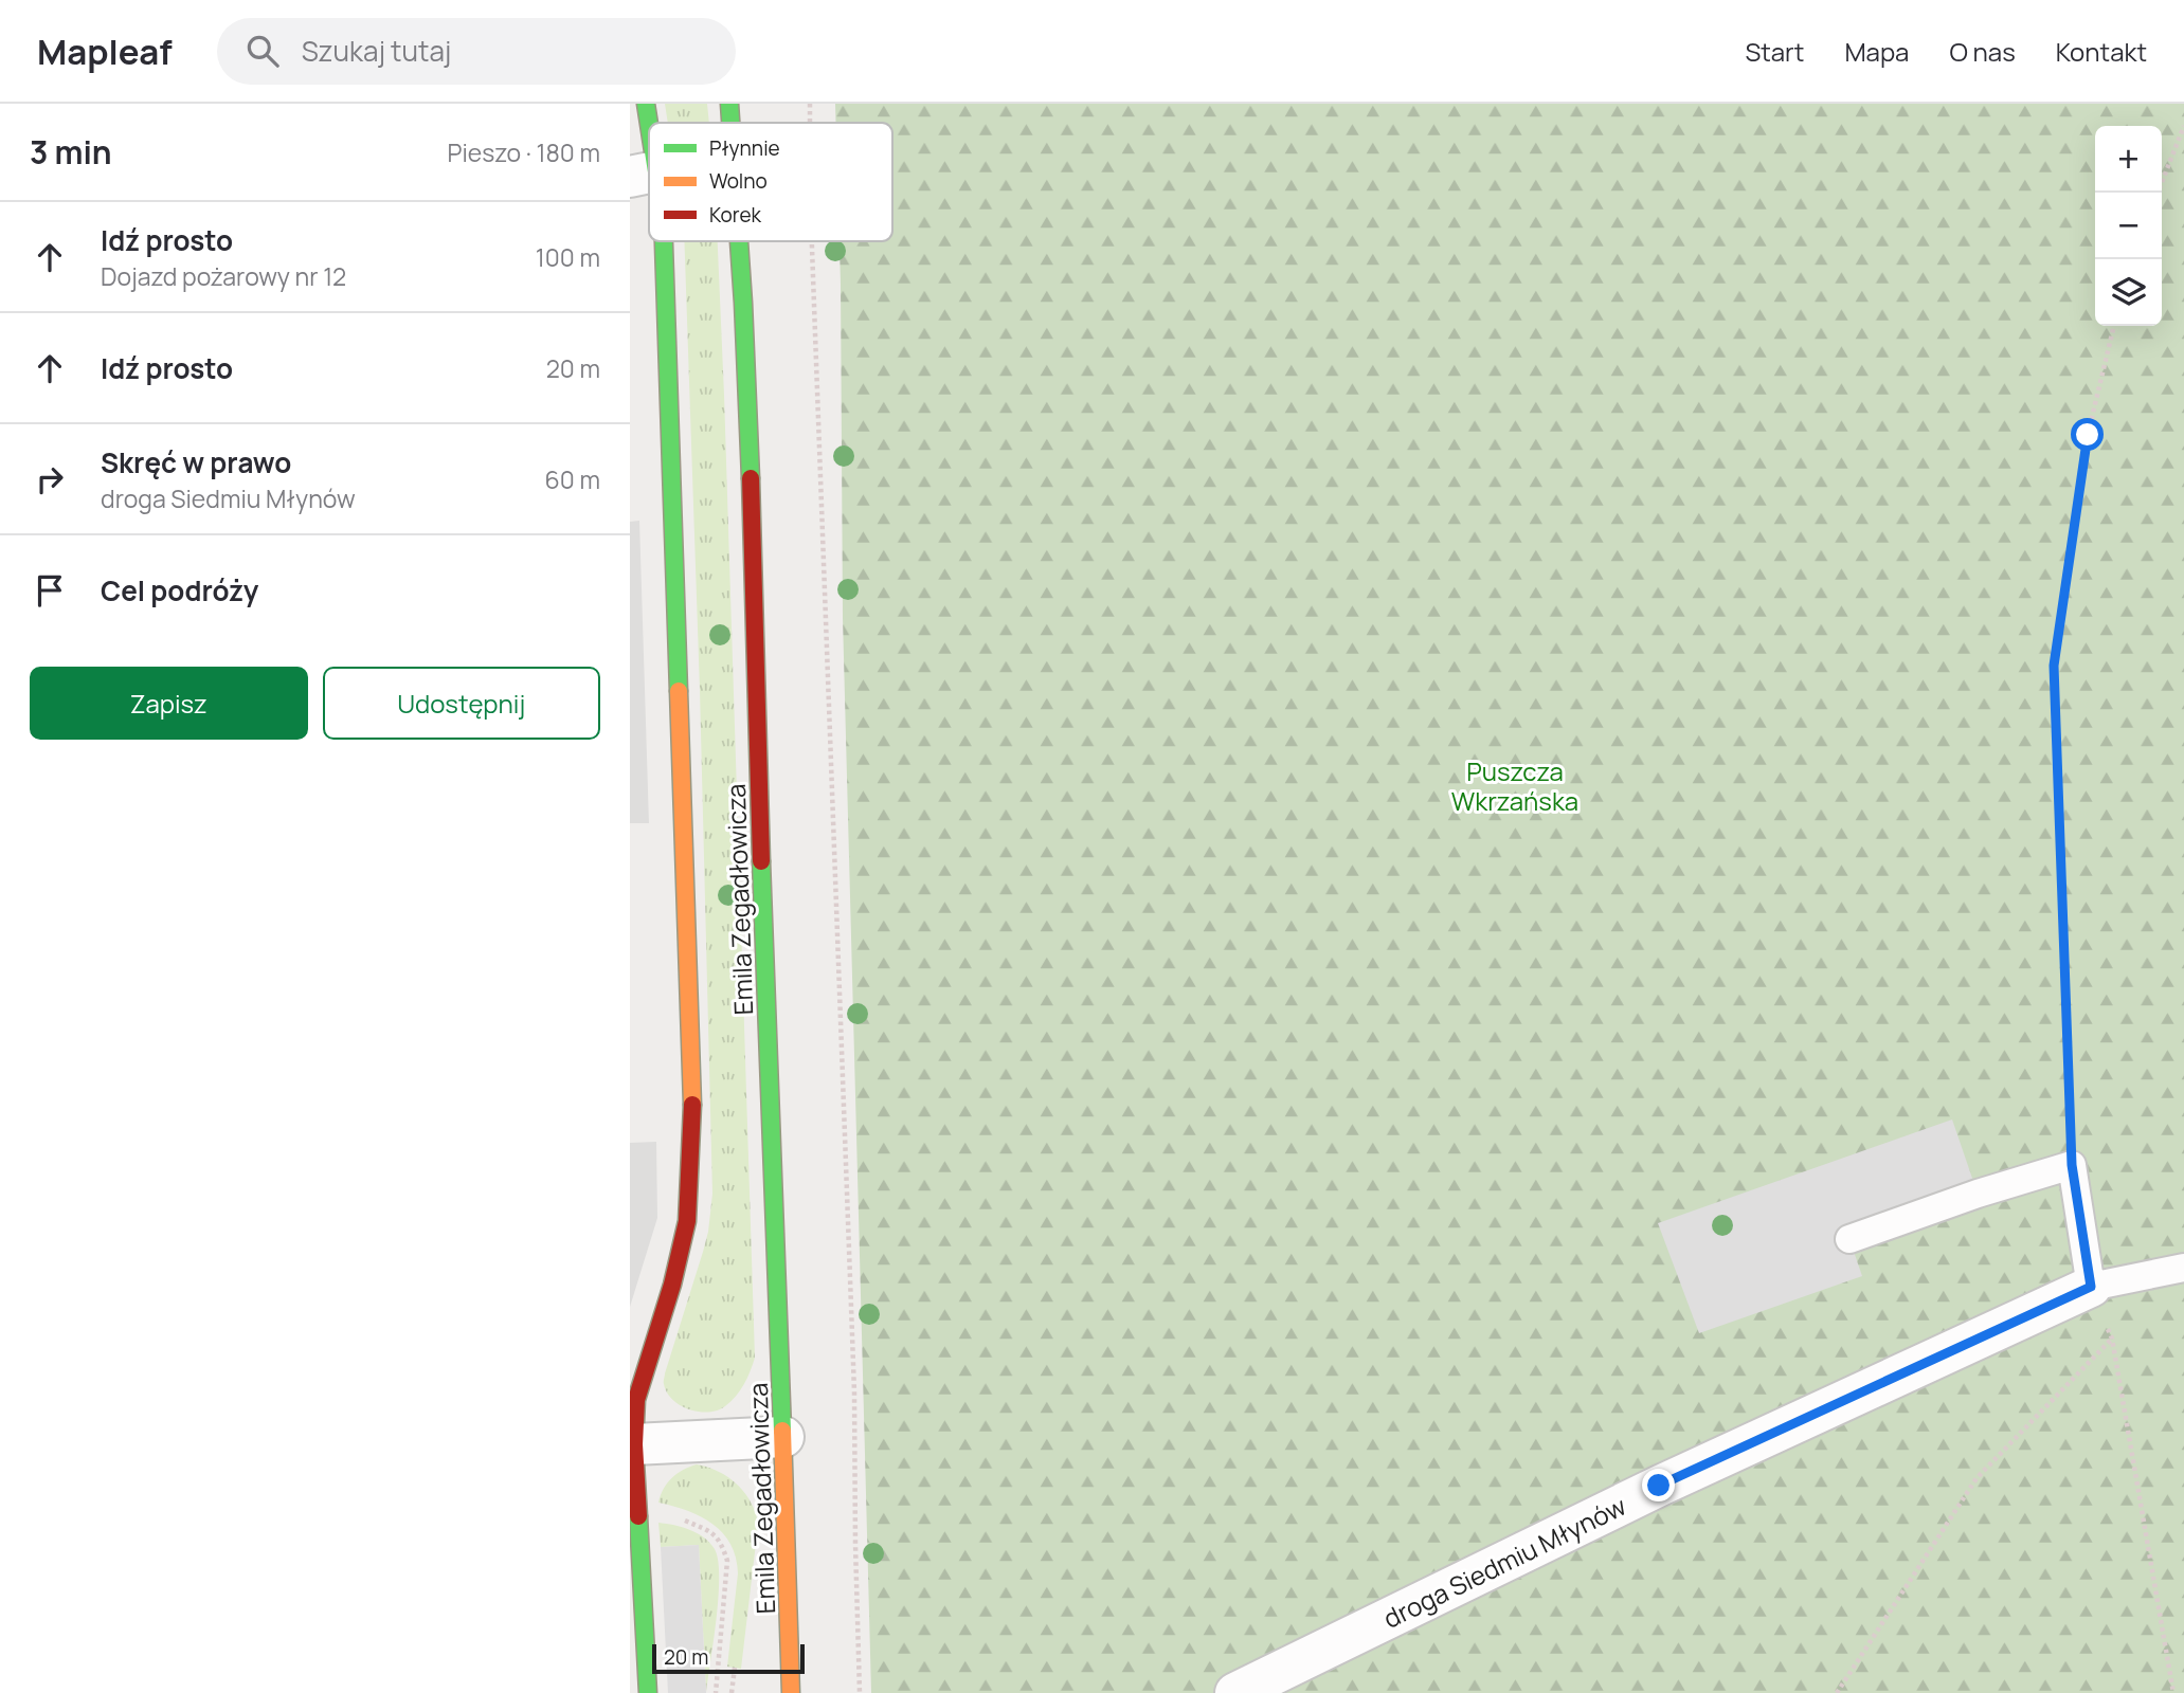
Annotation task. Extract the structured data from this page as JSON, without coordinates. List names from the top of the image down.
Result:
{
  "streets": {
    "street": ["Emila Zegadłowicza", "droga Siedmiu Młynów"]
  },
  "parks": ["Puszcza Wkrzańska"],
  "legend": ["Płynnie", "Wolno", "Korek"],
  "scale_bar": "20 m",
  "page": {
    "header": "Mapleaf",
    "search": "Szukaj tutaj",
    "nav": [
      "Start",
      "Mapa",
      "O nas",
      "Kontakt"
    ],
    "heading": ["3 min", "Pieszo · 180 m"],
    "map_buttons": ["+", "−"],
    "list": [
      ["Idź prosto", "Dojazd pożarowy nr 12", "100 m"],
      ["Idź prosto", "20 m"],
      ["Skręć w prawo", "droga Siedmiu Młynów", "60 m"],
      "Cel podróży"
    ],
    "buttons": ["Zapisz", "Udostępnij"],
    "scale": "20 m"
  }
}
